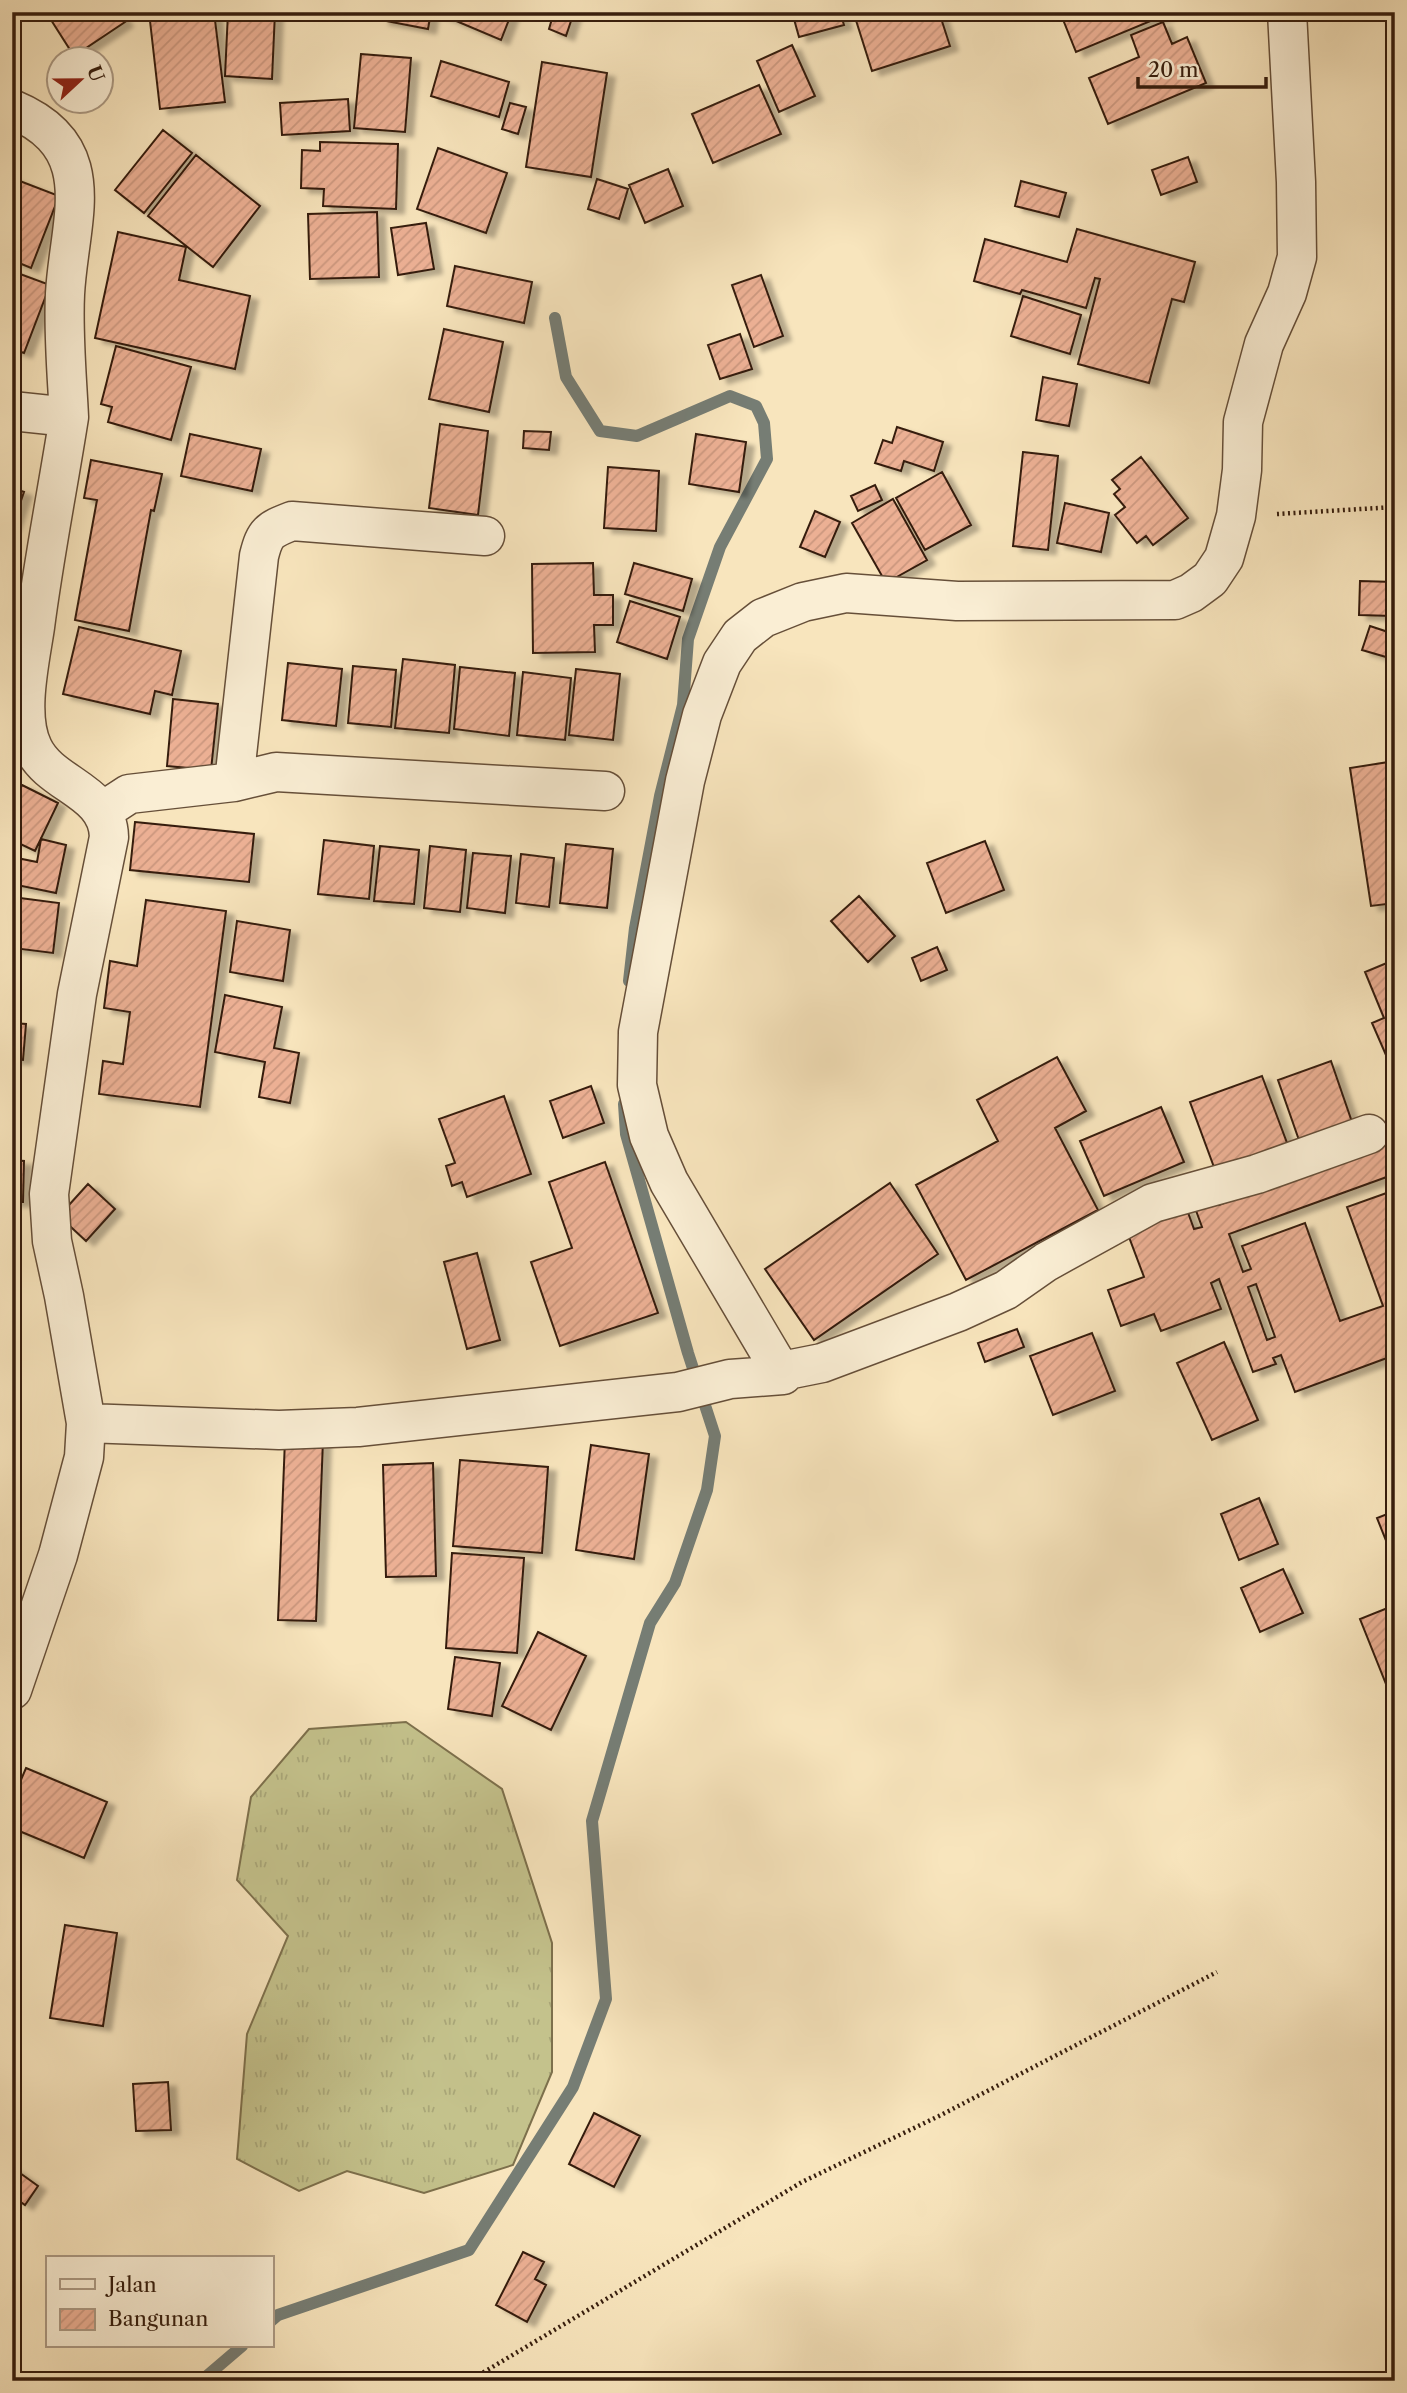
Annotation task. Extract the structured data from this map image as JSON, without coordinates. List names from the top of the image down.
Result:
{
  "legend": ["Jalan", "Bangunan"],
  "scale_bar": "20 m",
  "north": "right"
}
